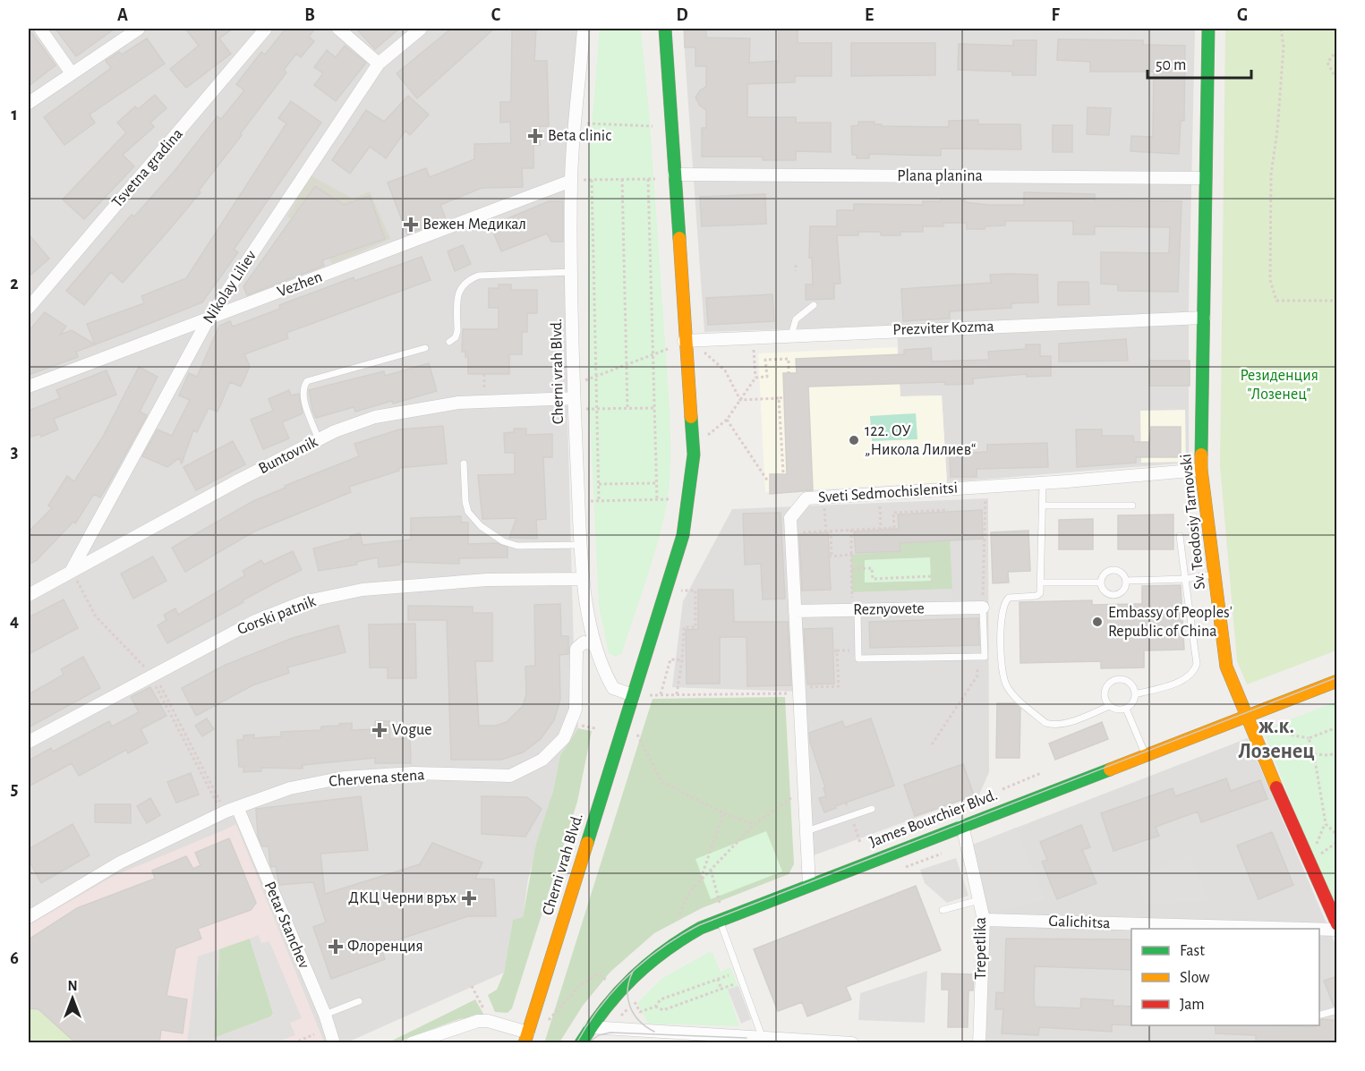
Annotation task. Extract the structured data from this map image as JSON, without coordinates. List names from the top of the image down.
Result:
{
  "streets": {
    "street": [
      "Tsvetna gradina",
      "Plana planina",
      "Vezhen",
      "Nikolay Liliev",
      "Prezviter Kozma",
      "Cherni vrah Blvd.",
      "Buntovnik",
      "Sveti Sedmochislenitsi",
      "Sv. Teodosiy Tarnovski",
      "Reznyovete",
      "Gorski patnik",
      "Chervena stena",
      "James Bourchier Blvd.",
      "Galichitsa",
      "Petar Stanchev",
      "Trepetlika"
    ]
  },
  "crossings": [
    ["Plana planina", "Cherni vrah Blvd."],
    ["Plana planina", "Sv. Teodosiy Tarnovski"],
    ["Vezhen", "Nikolay Liliev"],
    ["Vezhen", "Cherni vrah Blvd."],
    ["Nikolay Liliev", "Buntovnik"],
    ["Prezviter Kozma", "Cherni vrah Blvd."],
    ["Prezviter Kozma", "Sv. Teodosiy Tarnovski"],
    ["Cherni vrah Blvd.", "Buntovnik"],
    ["Cherni vrah Blvd.", "Gorski patnik"],
    ["Cherni vrah Blvd.", "Chervena stena"],
    ["Sveti Sedmochislenitsi", "Sv. Teodosiy Tarnovski"],
    ["Sveti Sedmochislenitsi", "Reznyovete"],
    ["Sveti Sedmochislenitsi", "James Bourchier Blvd."],
    ["Sv. Teodosiy Tarnovski", "James Bourchier Blvd."],
    ["Chervena stena", "Petar Stanchev"],
    ["James Bourchier Blvd.", "Trepetlika"],
    ["Galichitsa", "Trepetlika"]
  ],
  "districts": ["ж.к. Лозенец"],
  "parks": ["Резиденция \"Лозенец\""],
  "places": {
    "health": [
      "Beta clinic",
      "Вежен Медикал",
      "Vogue",
      "ДКЦ Черни връх",
      "Флоренция"
    ],
    "other": ["122. ОУ „Никола Лилиев“", "Embassy of Peoples' Republic of China"]
  },
  "legend": ["Fast", "Slow", "Jam"],
  "scale_bar": "50 m",
  "north": "top",
  "grid": {
    "columns": [
      "A",
      "B",
      "C",
      "D",
      "E",
      "F",
      "G"
    ],
    "rows": [
      "1",
      "2",
      "3",
      "4",
      "5",
      "6"
    ]
  }
}
